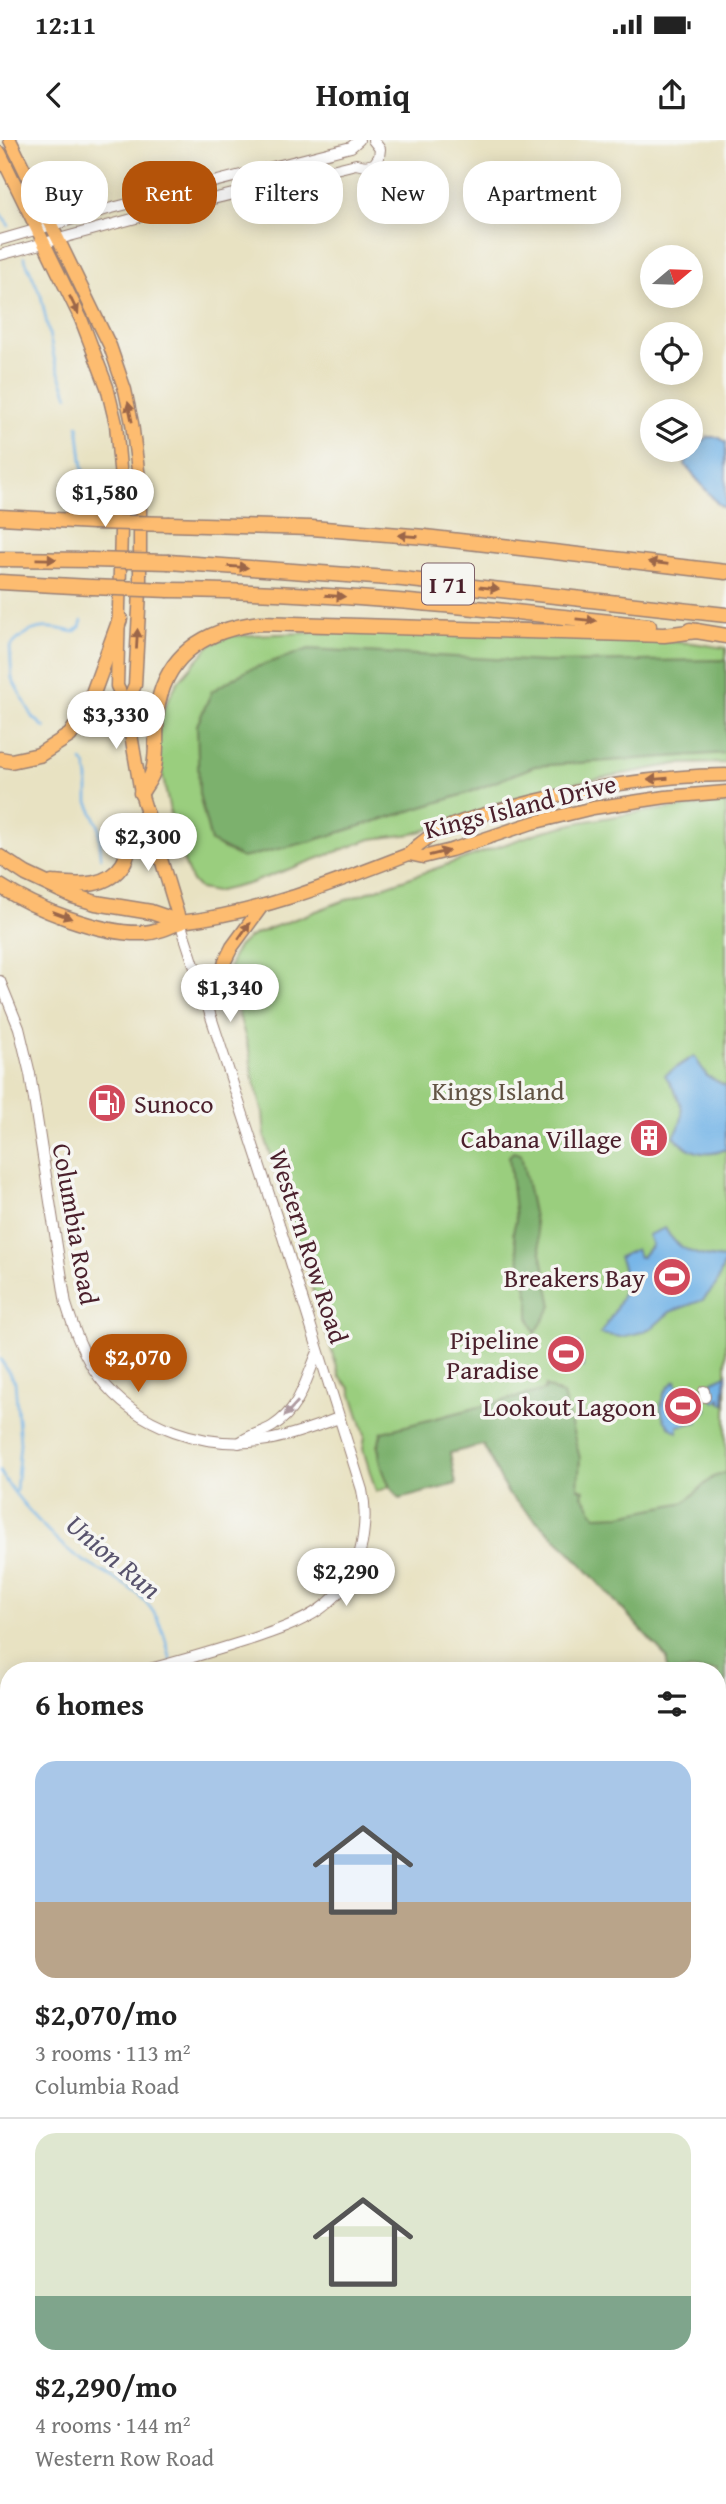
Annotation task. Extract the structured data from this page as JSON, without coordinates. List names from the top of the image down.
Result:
{
  "streets": {
    "highway": ["I 71"],
    "main road": ["Kings Island Drive", "Western Row Road"],
    "street": ["Columbia Road"]
  },
  "crossings": [
    ["Kings Island Drive", "Western Row Road"],
    ["Columbia Road", "Western Row Road"]
  ],
  "water": ["Union Run"],
  "parks": ["Kings Island"],
  "places": {
    "fuel station": ["Sunoco"],
    "building": ["Cabana Village"],
    "sports": ["Breakers Bay", "Pipeline Paradise", "Lookout Lagoon"]
  },
  "north": "right",
  "page": {
    "status": "12:11",
    "header": "Homiq",
    "chip": [
      "Buy",
      "Rent",
      "Filters",
      "New",
      "Apartment"
    ],
    "price": [
      "$1,580",
      "$3,330",
      "$2,300",
      "$1,340",
      "$2,070",
      "$2,290"
    ],
    "heading": "6 homes",
    "list": [
      {
        "name": "$2,070/mo",
        "note": "3 rooms · 113 m² · Columbia Road"
      },
      {
        "name": "$2,290/mo",
        "note": "4 rooms · 144 m² · Western Row Road"
      }
    ]
  }
}
